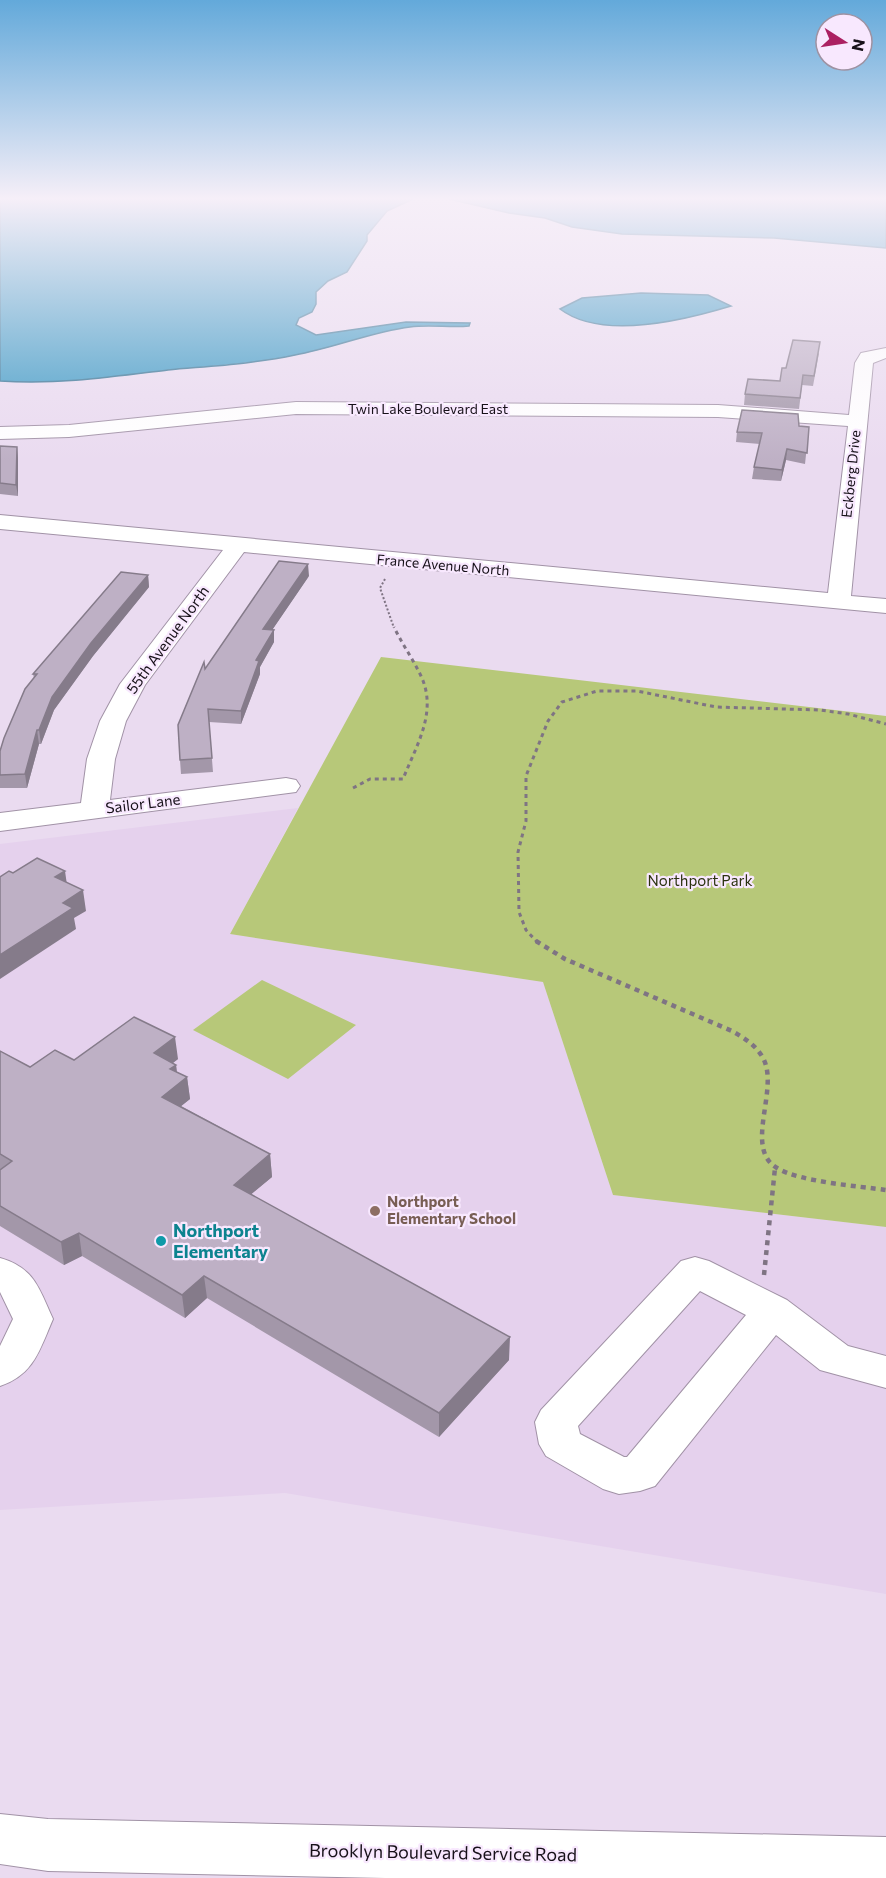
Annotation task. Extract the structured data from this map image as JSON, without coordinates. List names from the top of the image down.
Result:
{
  "streets": {
    "street": [
      "Twin Lake Boulevard East",
      "Eckberg Drive",
      "France Avenue North",
      "55th Avenue North",
      "Sailor Lane",
      "Brooklyn Boulevard Service Road"
    ]
  },
  "crossings": [
    ["Twin Lake Boulevard East", "Eckberg Drive"],
    ["Eckberg Drive", "France Avenue North"],
    ["France Avenue North", "55th Avenue North"],
    ["55th Avenue North", "Sailor Lane"]
  ],
  "parks": ["Northport Park"],
  "places": ["Northport Elementary School", "Northport Elementary"],
  "north": "right"
}
